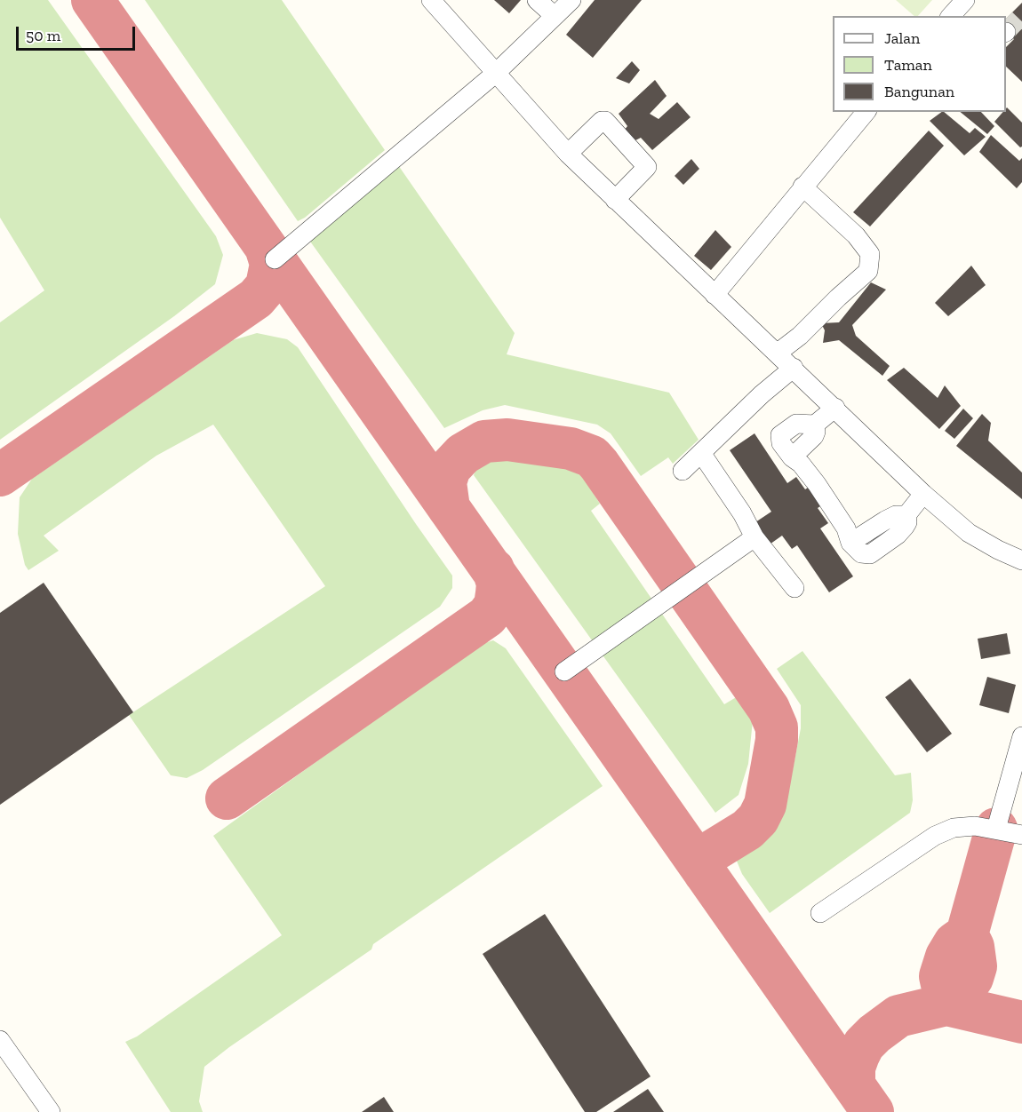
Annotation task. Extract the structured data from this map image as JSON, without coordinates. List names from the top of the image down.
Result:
{
  "legend": ["Jalan", "Taman", "Bangunan"],
  "scale_bar": "50 m"
}
